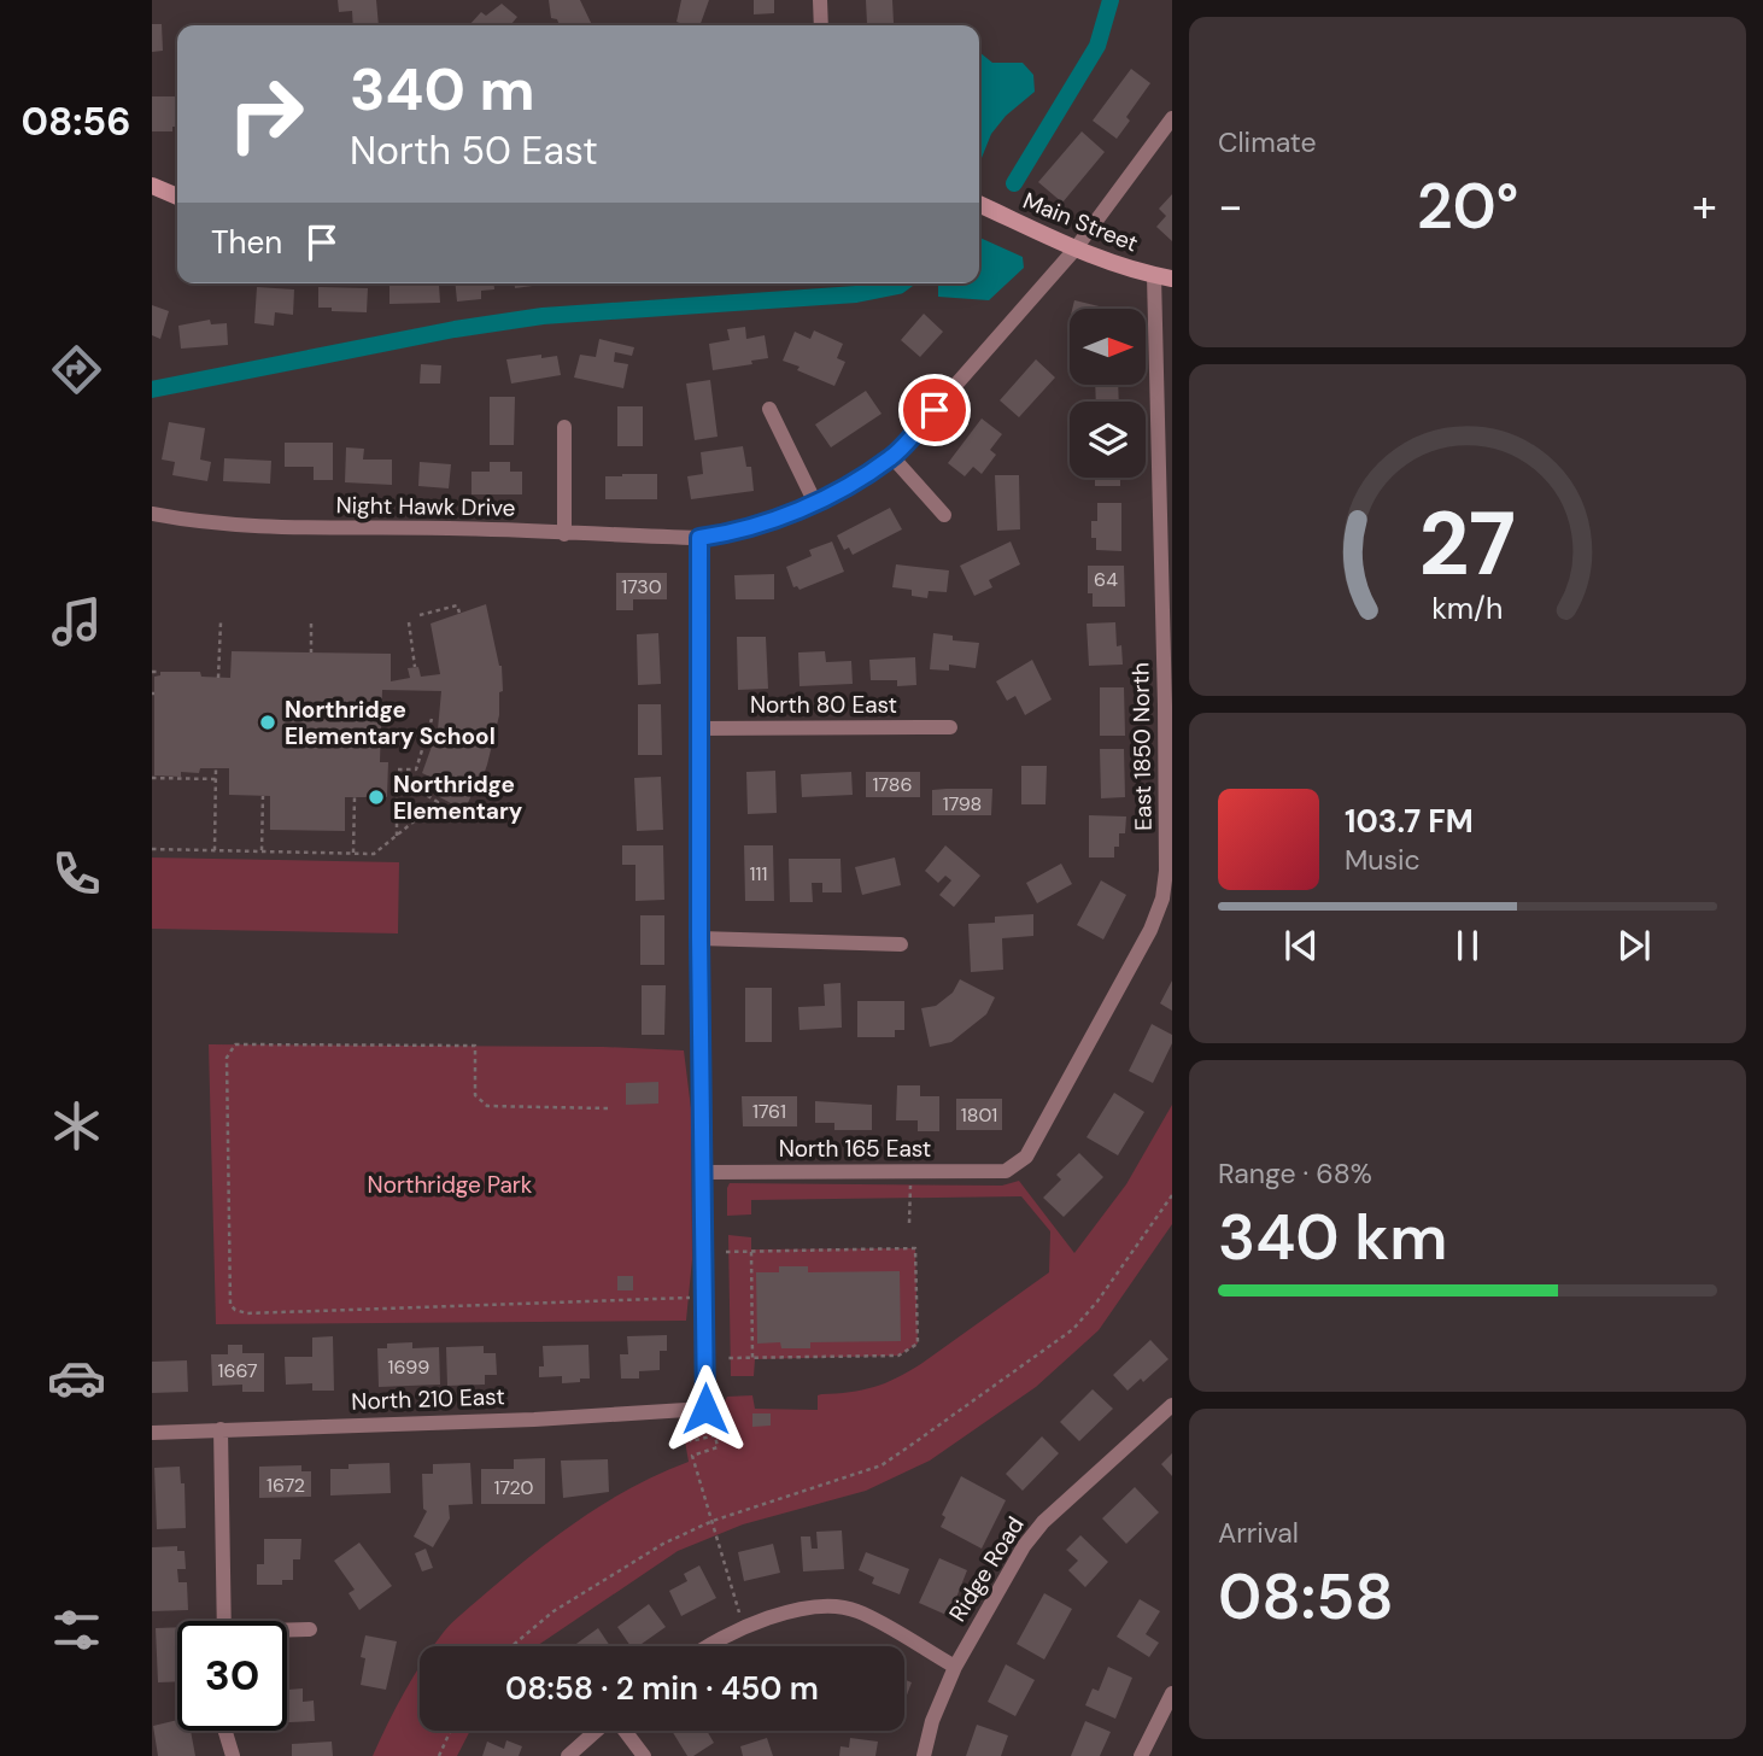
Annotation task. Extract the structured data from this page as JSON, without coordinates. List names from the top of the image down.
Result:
{
  "streets": {
    "street": [
      "Main Street",
      "Night Hawk Drive",
      "North 80 East",
      "East 1850 North",
      "North 165 East",
      "North 210 East",
      "Ridge Road"
    ]
  },
  "crossings": [
    ["Main Street", "Night Hawk Drive"],
    ["Main Street", "East 1850 North"],
    ["East 1850 North", "North 165 East"],
    ["North 165 East", "North 210 East"]
  ],
  "parks": ["Northridge Park"],
  "places": ["Northridge Elementary School", "Northridge Elementary"],
  "house_numbers": [
    "64",
    "1730",
    "1786",
    "1798",
    "111",
    "1761",
    "1801",
    "1699",
    "1667",
    "1672",
    "1720"
  ],
  "north": "right",
  "page": {
    "tabs": "08:56",
    "tile": [
      "Climate",
      ["Range · 68%", "340 km"],
      ["Arrival", "08:58"]
    ],
    "turn": ["340 m", "North 50 East"],
    "heat": ["−", "20°", "+"],
    "then": "Then",
    "song": ["103.7 FM", "Music"],
    "limit": "30",
    "trip": "08:58 · 2 min · 450 m",
    "gauge": ["27", "km/h"]
  }
}
